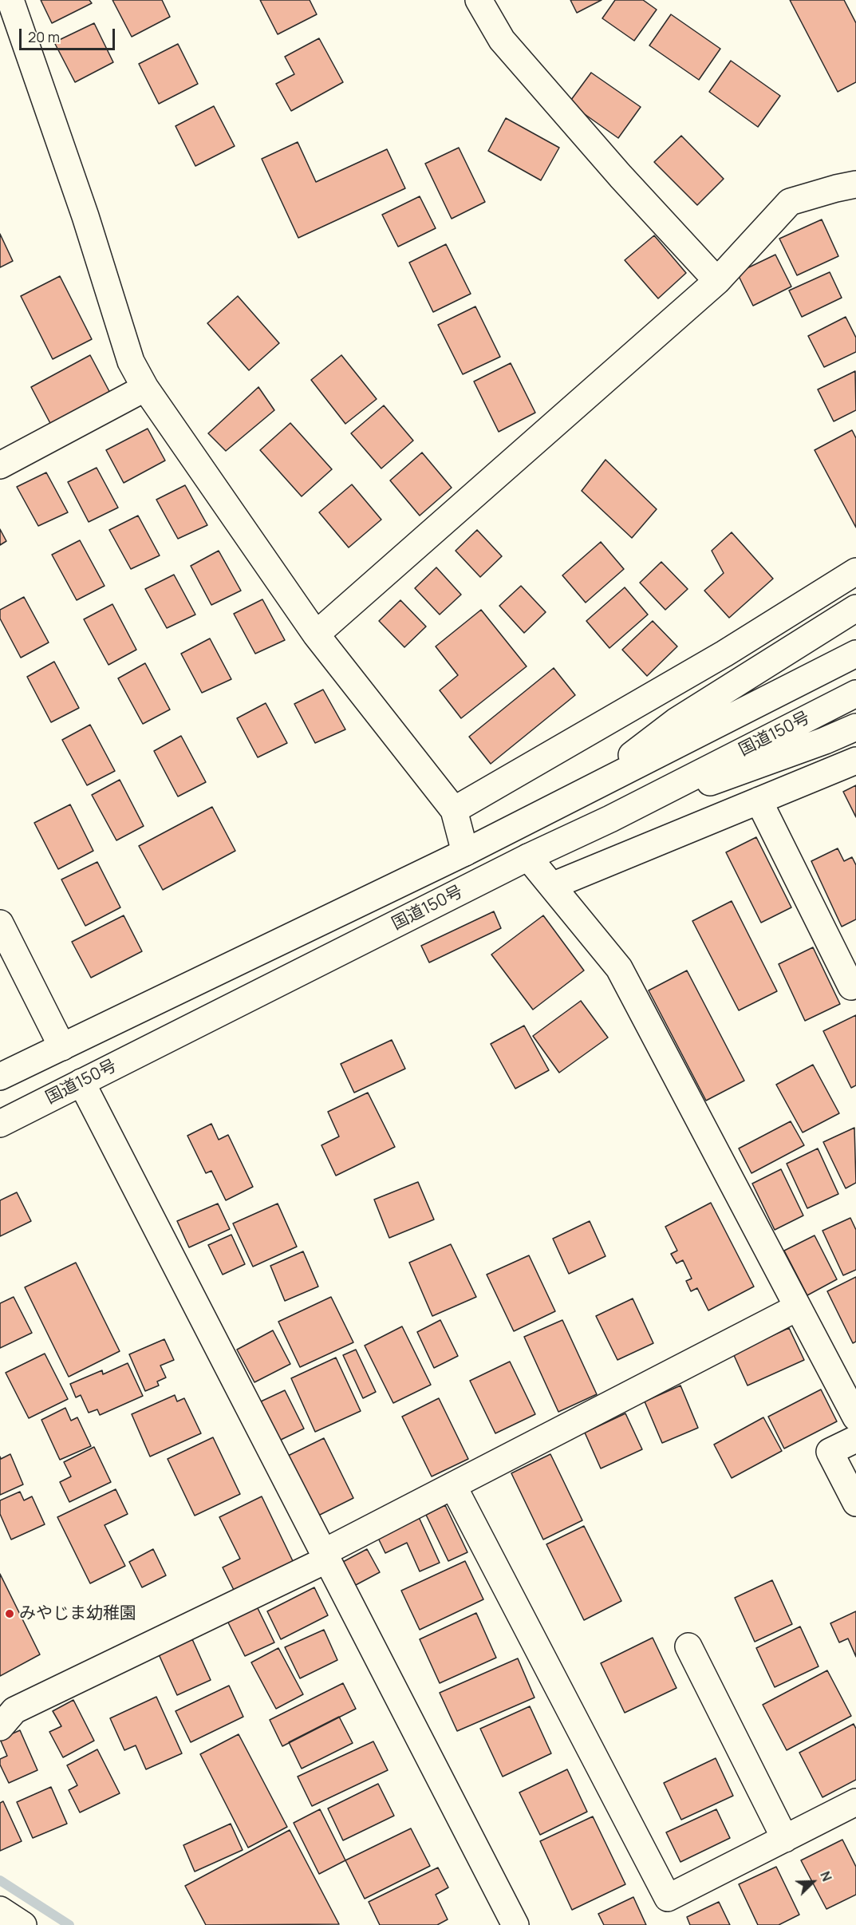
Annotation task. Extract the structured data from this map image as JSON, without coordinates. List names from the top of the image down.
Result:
{
  "streets": {
    "main road": ["国道150号"]
  },
  "places": ["みやじま幼稚園"],
  "scale_bar": "20 m",
  "north": "top right"
}
